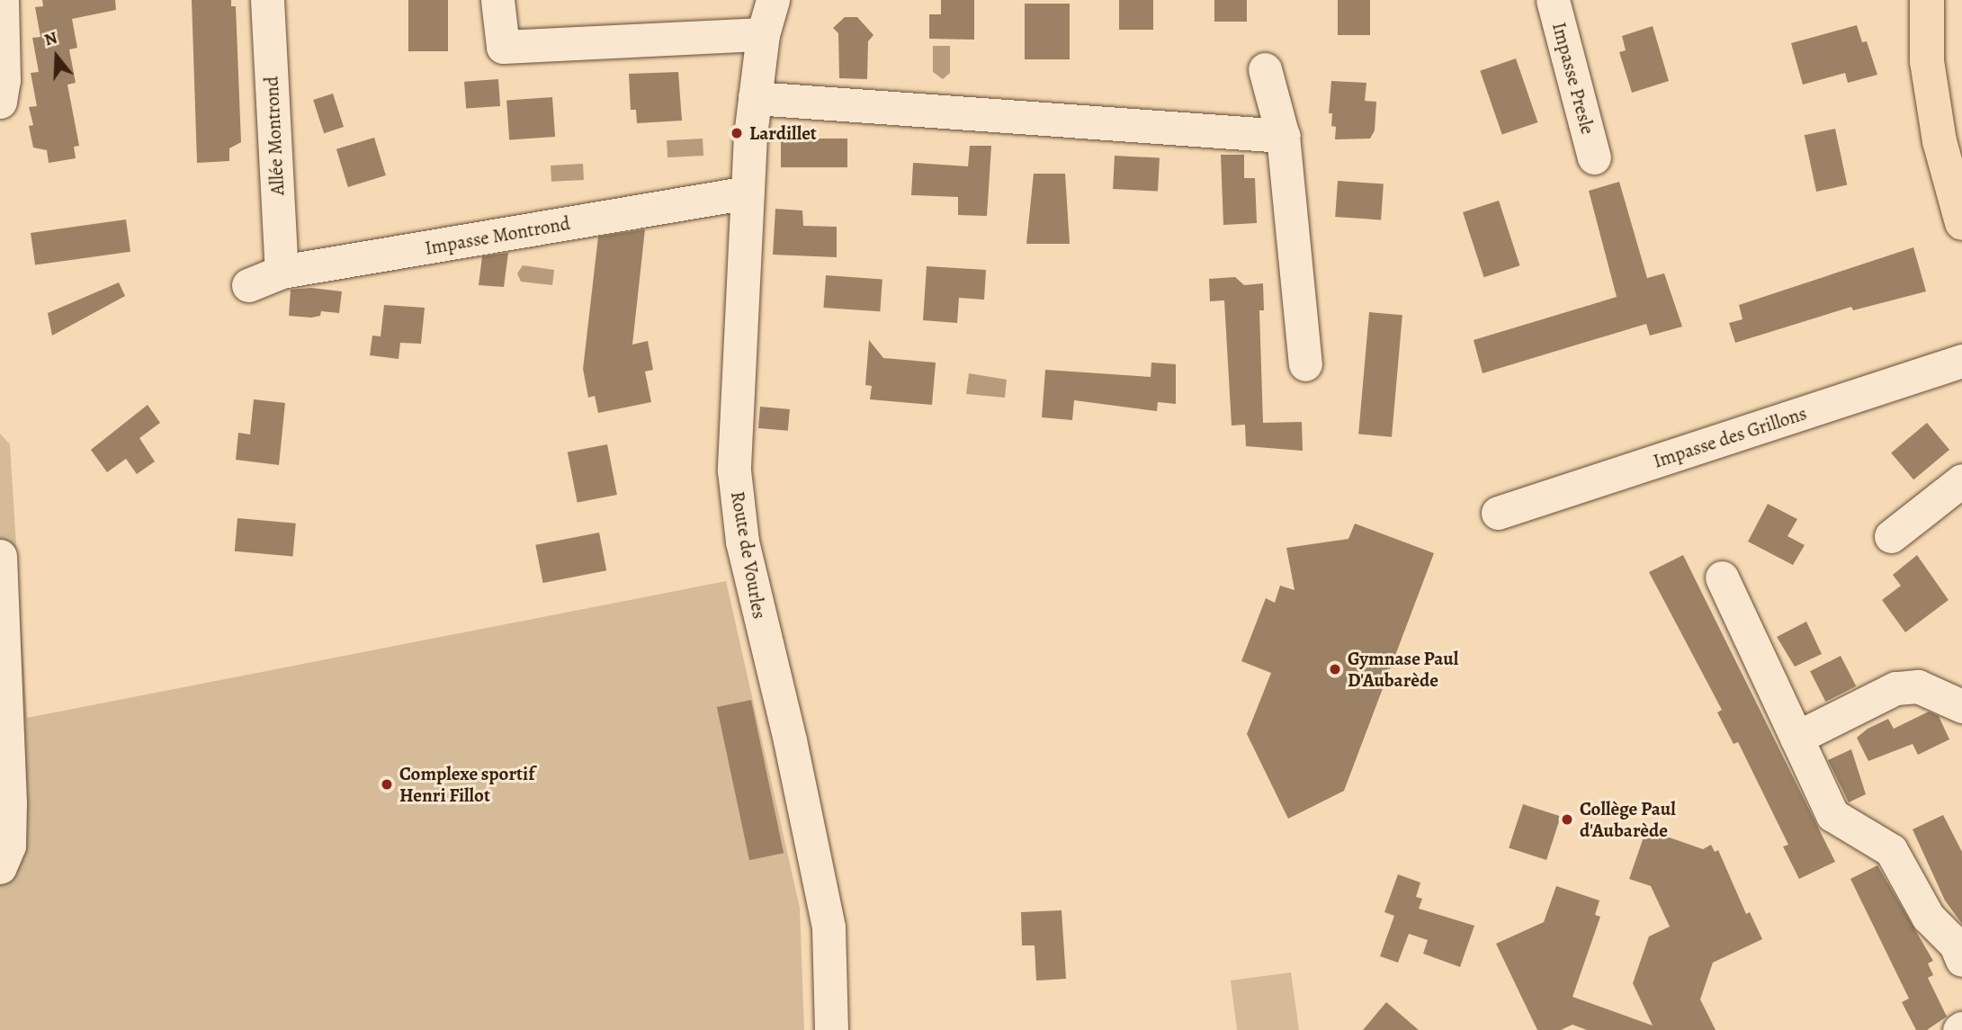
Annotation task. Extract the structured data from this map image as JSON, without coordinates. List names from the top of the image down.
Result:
{
  "streets": {
    "street": [
      "Impasse Presle",
      "Allée Montrond",
      "Impasse Montrond",
      "Impasse des Grillons",
      "Route de Vourles"
    ]
  },
  "crossings": [
    ["Allée Montrond", "Impasse Montrond"],
    ["Impasse Montrond", "Route de Vourles"]
  ],
  "places": [
    "Lardillet",
    "Gymnase Paul D'Aubarède",
    "Complexe sportif Henri Fillot",
    "Collège Paul d'Aubarède"
  ],
  "north": "top"
}
